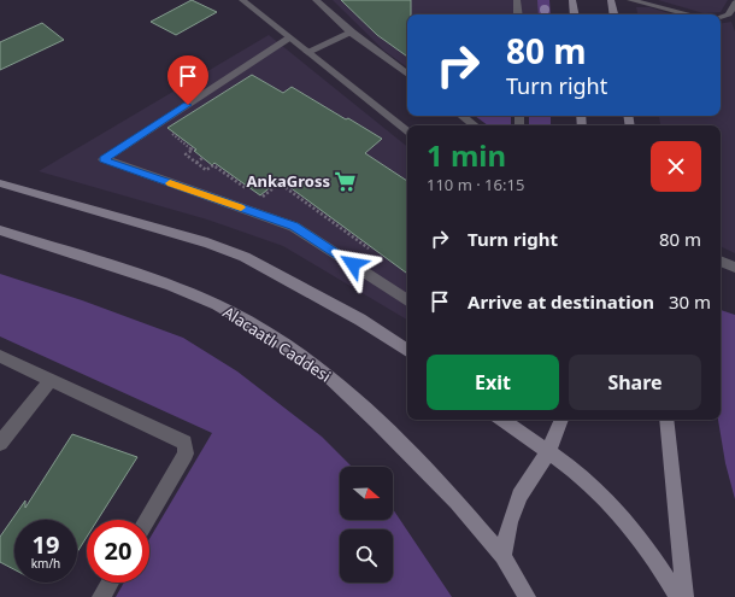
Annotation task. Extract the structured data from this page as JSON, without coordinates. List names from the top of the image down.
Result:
{
  "streets": {
    "main road": ["Alacaatlı Caddesi"]
  },
  "places": {
    "supermarket": ["AnkaGross"]
  },
  "north": "right",
  "page": {
    "turn": ["80 m", "Turn right"],
    "heading": ["1 min", "110 m · 16:15"],
    "list": [
      {
        "name": "Turn right",
        "value": "80 m"
      },
      {
        "name": "Arrive at destination",
        "value": "30 m"
      }
    ],
    "buttons": ["Exit", "Share"],
    "speed": "19 km/h",
    "limit": "20"
  }
}
